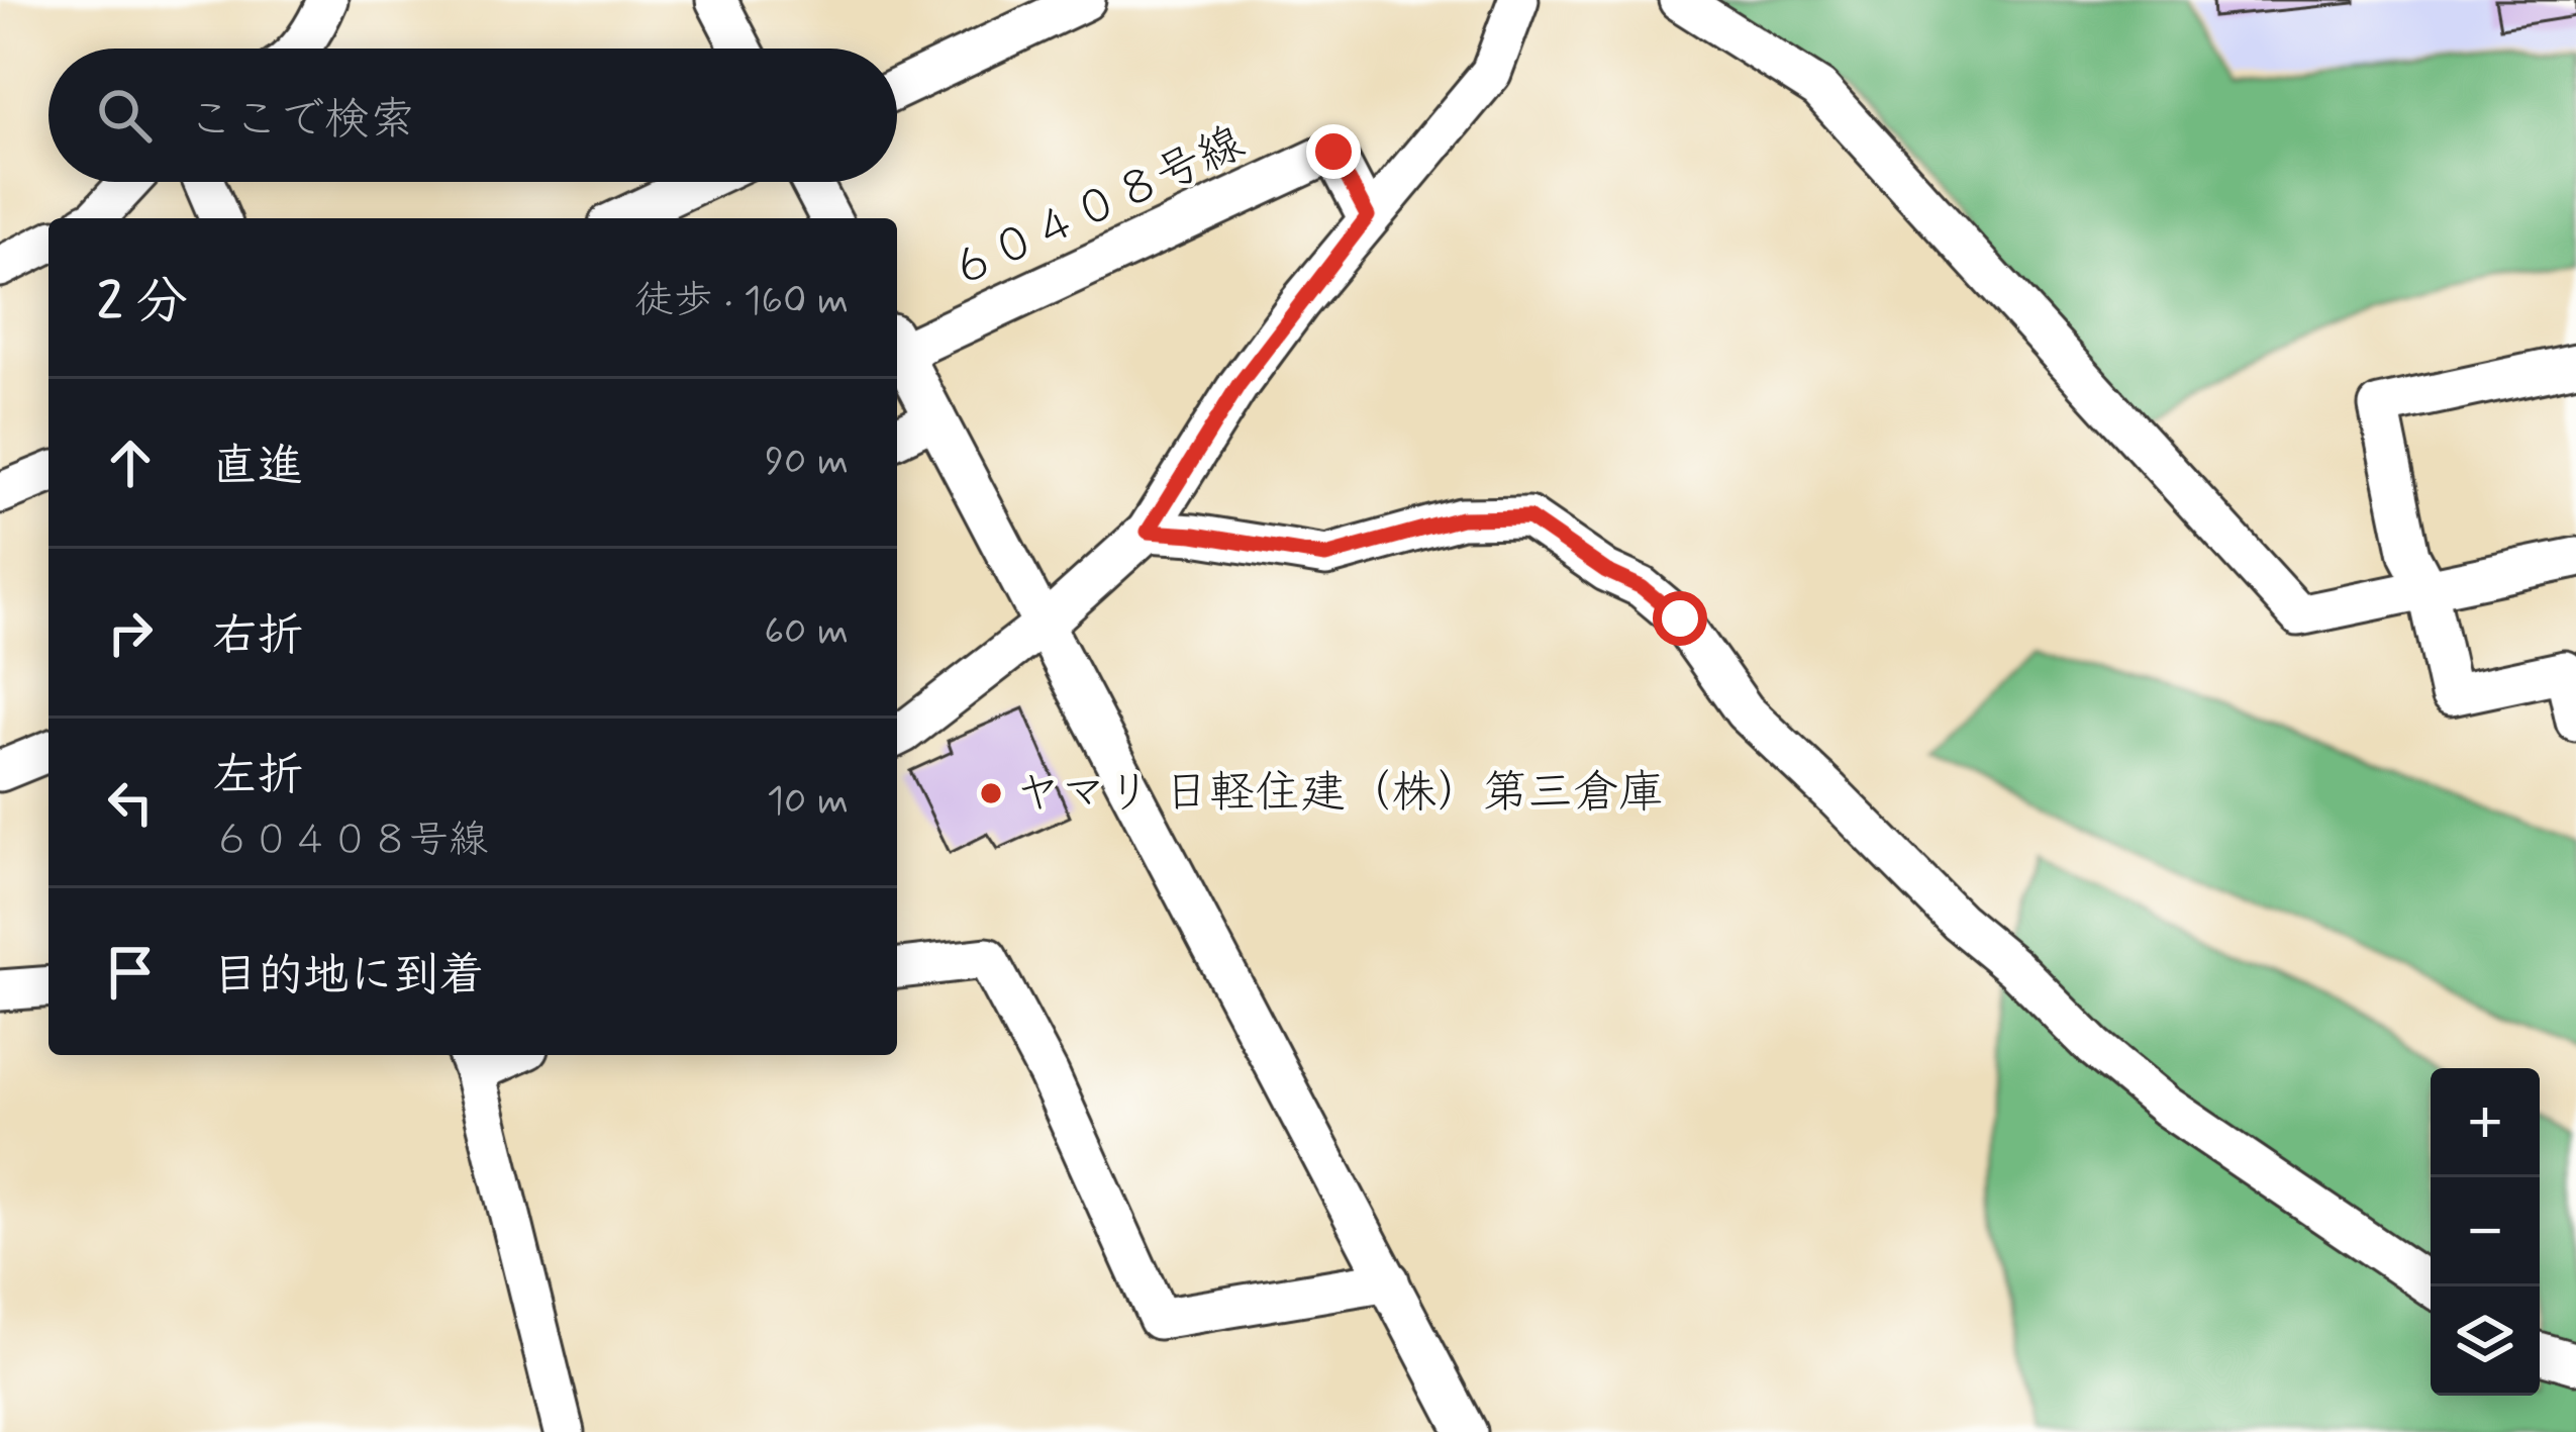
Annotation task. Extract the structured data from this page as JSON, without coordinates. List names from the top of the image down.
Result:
{
  "streets": {
    "street": ["６０４０８号線"]
  },
  "places": ["ヤマリ 日軽住建（株）第三倉庫"],
  "page": {
    "search": "ここで検索",
    "heading": ["2 分", "徒歩 · 160 m"],
    "list": [
      ["直進", "90 m"],
      ["右折", "60 m"],
      ["左折", "６０４０８号線", "10 m"],
      "目的地に到着"
    ],
    "map_buttons": ["+", "−"]
  }
}
